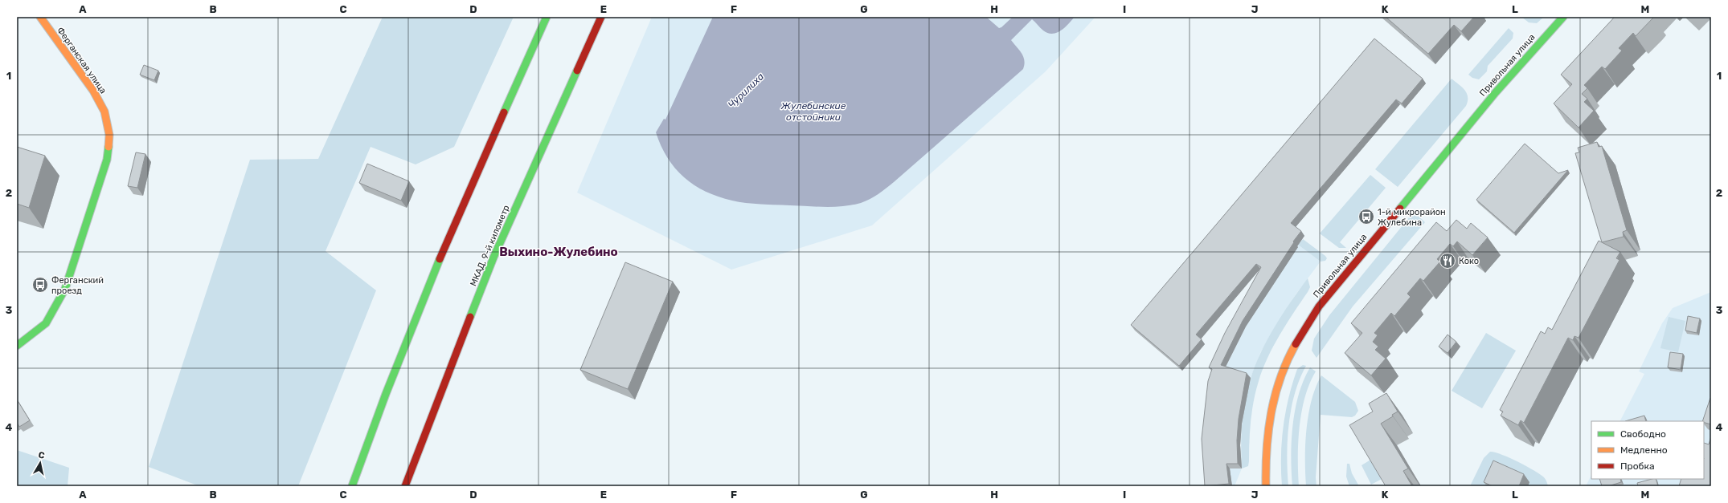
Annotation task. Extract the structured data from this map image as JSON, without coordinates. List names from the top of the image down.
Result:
{
  "streets": {
    "main road": ["Ферганская улица", "Привольная улица", "МКАД, 9-й километр"]
  },
  "districts": ["Выхино-Жулебино"],
  "water": ["Чурилиха", "Жулебинские отстойники"],
  "places": {
    "bus stop": ["1-й микрорайон Жулебина", "Ферганский проезд"],
    "restaurant": ["Коко"]
  },
  "legend": ["Свободно", "Медленно", "Пробка"],
  "north": "top",
  "grid": {
    "columns": [
      "A",
      "B",
      "C",
      "D",
      "E",
      "F",
      "G",
      "H",
      "I",
      "J",
      "K",
      "L",
      "M"
    ],
    "rows": [
      "1",
      "2",
      "3",
      "4"
    ]
  }
}
